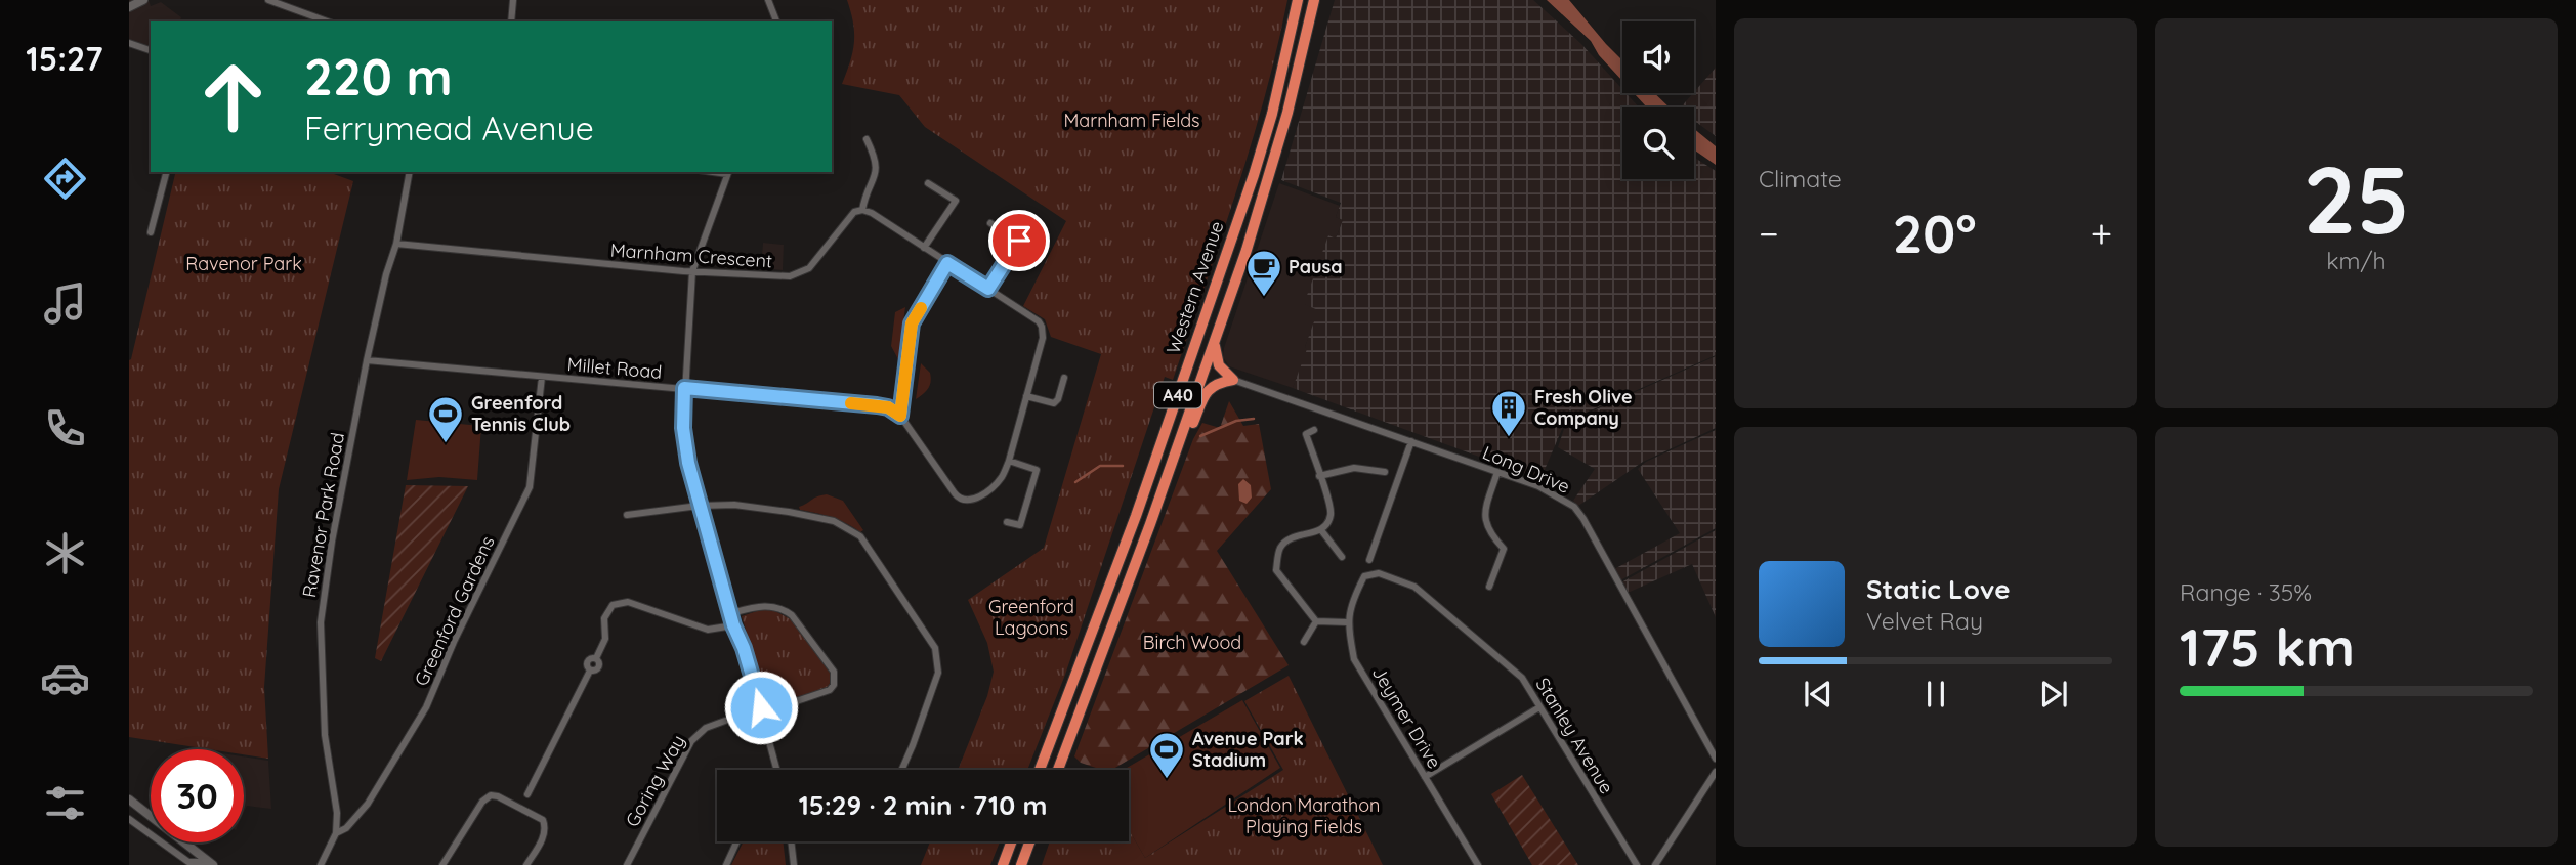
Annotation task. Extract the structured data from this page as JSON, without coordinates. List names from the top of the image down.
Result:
{
  "streets": {
    "highway": ["Western Avenue", "A40"],
    "street": [
      "Marnham Crescent",
      "Millet Road",
      "Long Drive",
      "Ravenor Park Road",
      "Greenford Gardens",
      "Jeymer Drive",
      "Stanley Avenue",
      "Goring Way"
    ]
  },
  "crossings": [
    ["Marnham Crescent", "Ravenor Park Road"],
    ["Millet Road", "Ravenor Park Road"],
    ["Millet Road", "Greenford Gardens"],
    ["Ravenor Park Road", "Greenford Gardens"],
    ["Jeymer Drive", "Stanley Avenue"]
  ],
  "parks": [
    "Marnham Fields",
    "Ravenor Park",
    "Greenford Lagoons",
    "Birch Wood",
    "London Marathon Playing Fields"
  ],
  "places": {
    "cafe": ["Pausa"],
    "building": ["Fresh Olive Company"],
    "sports": ["Greenford Tennis Club", "Avenue Park Stadium"]
  },
  "page": {
    "tabs": "15:27",
    "tile": [
      "Climate",
      ["25", "km/h"],
      ["Range · 35%", "175 km"]
    ],
    "turn": ["220 m", "Ferrymead Avenue"],
    "heat": ["−", "20°", "+"],
    "song": ["Static Love", "Velvet Ray"],
    "limit": "30",
    "trip": "15:29 · 2 min · 710 m"
  }
}
